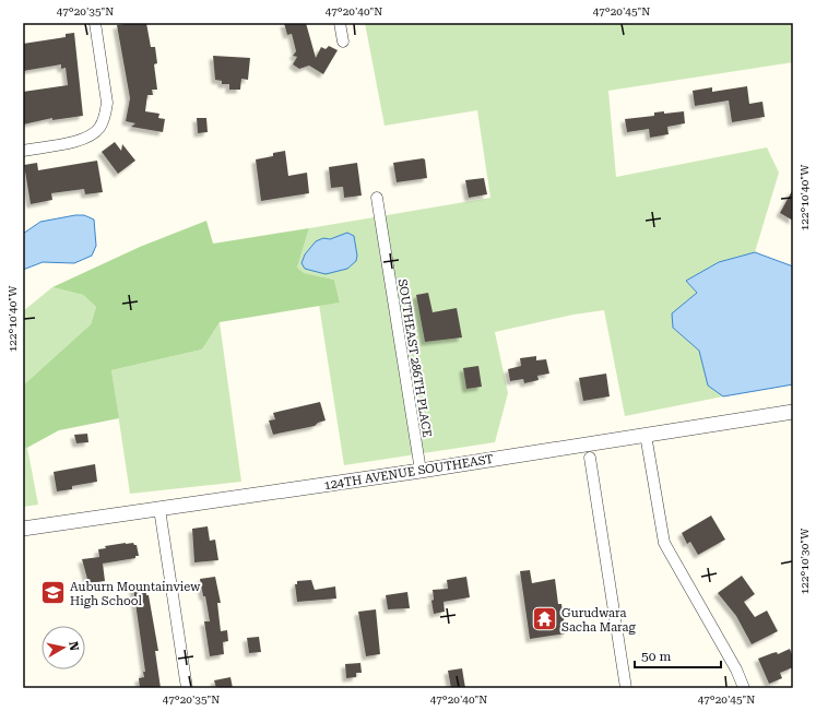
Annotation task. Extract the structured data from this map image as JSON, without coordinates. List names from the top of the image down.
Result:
{
  "streets": {
    "street": ["SOUTHEAST 286TH PLACE", "124TH AVENUE SOUTHEAST"]
  },
  "crossings": [
    ["SOUTHEAST 286TH PLACE", "124TH AVENUE SOUTHEAST"]
  ],
  "places": {
    "school or university": ["Auburn Mountainview High School"],
    "temple": ["Gurudwara Sacha Marag"]
  },
  "scale_bar": "50 m",
  "north": "right",
  "coordinates": [
    "47°20'35\"N",
    "47°20'40\"N",
    "47°20'45\"N",
    "122°10'40\"W",
    "122°10'30\"W"
  ]
}
